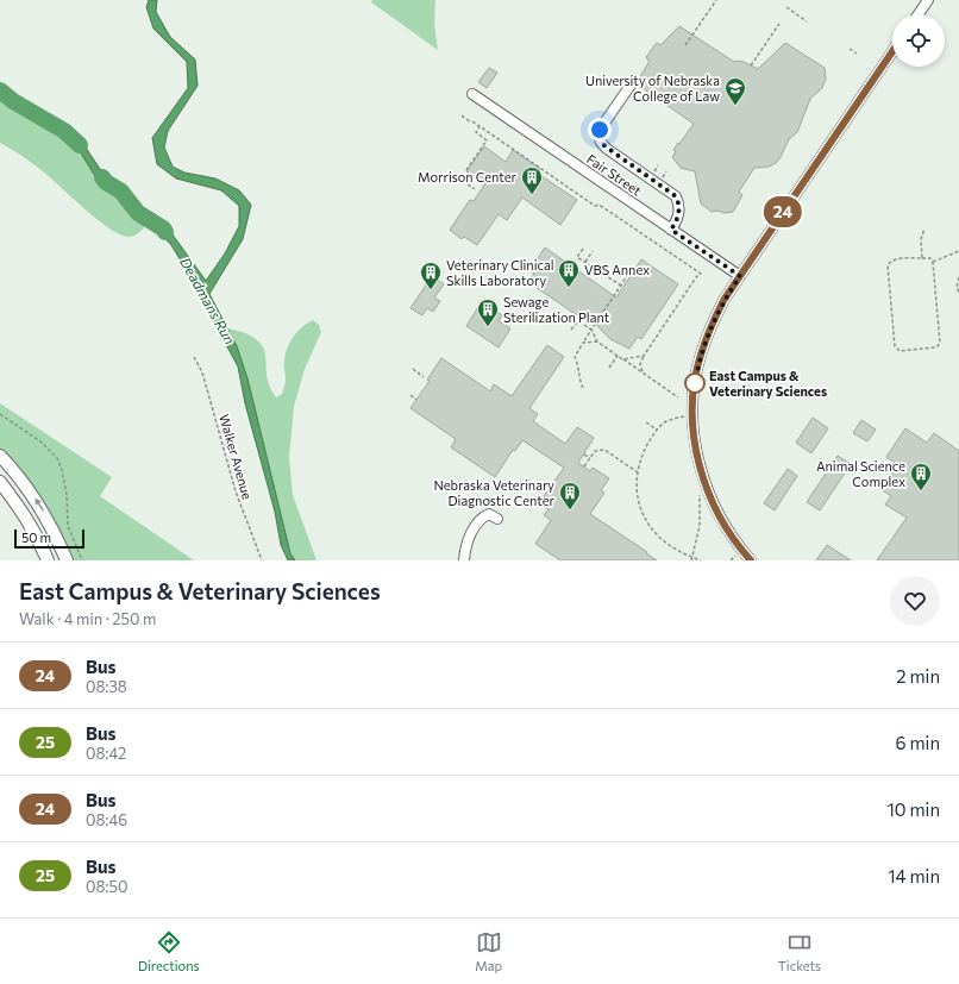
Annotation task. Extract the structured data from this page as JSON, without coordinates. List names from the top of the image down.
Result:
{
  "streets": {
    "lane": ["Fair Street"],
    "path": ["Walker Avenue"]
  },
  "water": ["Deadmans Run"],
  "places": {
    "school or university": ["University of Nebraska College of Law"],
    "building": [
      "Morrison Center",
      "VBS Annex",
      "Veterinary Clinical Skills Laboratory",
      "Sewage Sterilization Plant",
      "Animal Science Complex",
      "Nebraska Veterinary Diagnostic Center"
    ],
    "other": ["East Campus & Veterinary Sciences"]
  },
  "lines": ["bus line 24"],
  "scale_bar": "50 m",
  "page": {
    "on_map": "24",
    "scale": "50 m",
    "heading": ["East Campus & Veterinary Sciences", "Walk · 4 min · 250 m"],
    "list": [
      {
        "mark": "24",
        "name": "Bus",
        "note": "08:38",
        "value": "2 min"
      },
      {
        "mark": "25",
        "name": "Bus",
        "note": "08:42",
        "value": "6 min"
      },
      {
        "mark": "24",
        "name": "Bus",
        "note": "08:46",
        "value": "10 min"
      },
      {
        "mark": "25",
        "name": "Bus",
        "note": "08:50",
        "value": "14 min"
      }
    ],
    "tabs": ["Directions", "Map", "Tickets"]
  }
}
